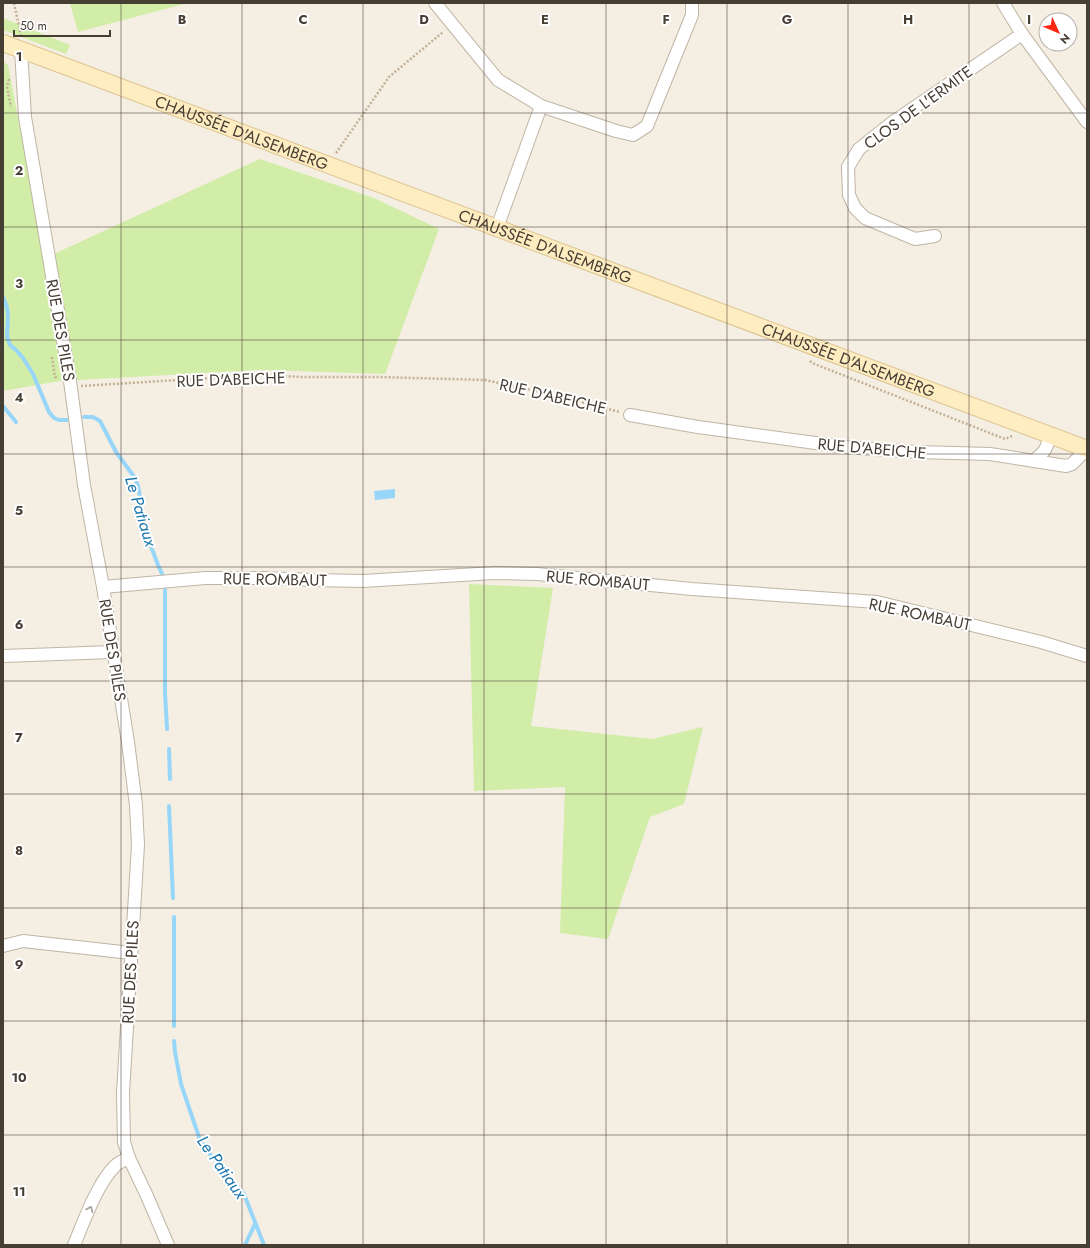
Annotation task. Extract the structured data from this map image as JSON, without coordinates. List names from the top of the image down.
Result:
{
  "streets": {
    "main road": ["CHAUSSÉE D'ALSEMBERG"],
    "street": [
      "CLOS DE L'ERMITE",
      "RUE DES PILES",
      "RUE D'ABEICHE",
      "RUE ROMBAUT"
    ]
  },
  "crossings": [
    ["CHAUSSÉE D'ALSEMBERG", "RUE DES PILES"],
    ["CHAUSSÉE D'ALSEMBERG", "RUE D'ABEICHE"],
    ["RUE DES PILES", "RUE D'ABEICHE"],
    ["RUE DES PILES", "RUE ROMBAUT"]
  ],
  "water": ["Le Patiaux"],
  "scale_bar": "50 m",
  "north": "bottom right",
  "grid": {
    "columns": [
      "B",
      "C",
      "D",
      "E",
      "F",
      "G",
      "H",
      "I"
    ],
    "rows": [
      "1",
      "2",
      "3",
      "4",
      "5",
      "6",
      "7",
      "8",
      "9",
      "10",
      "11"
    ]
  }
}
